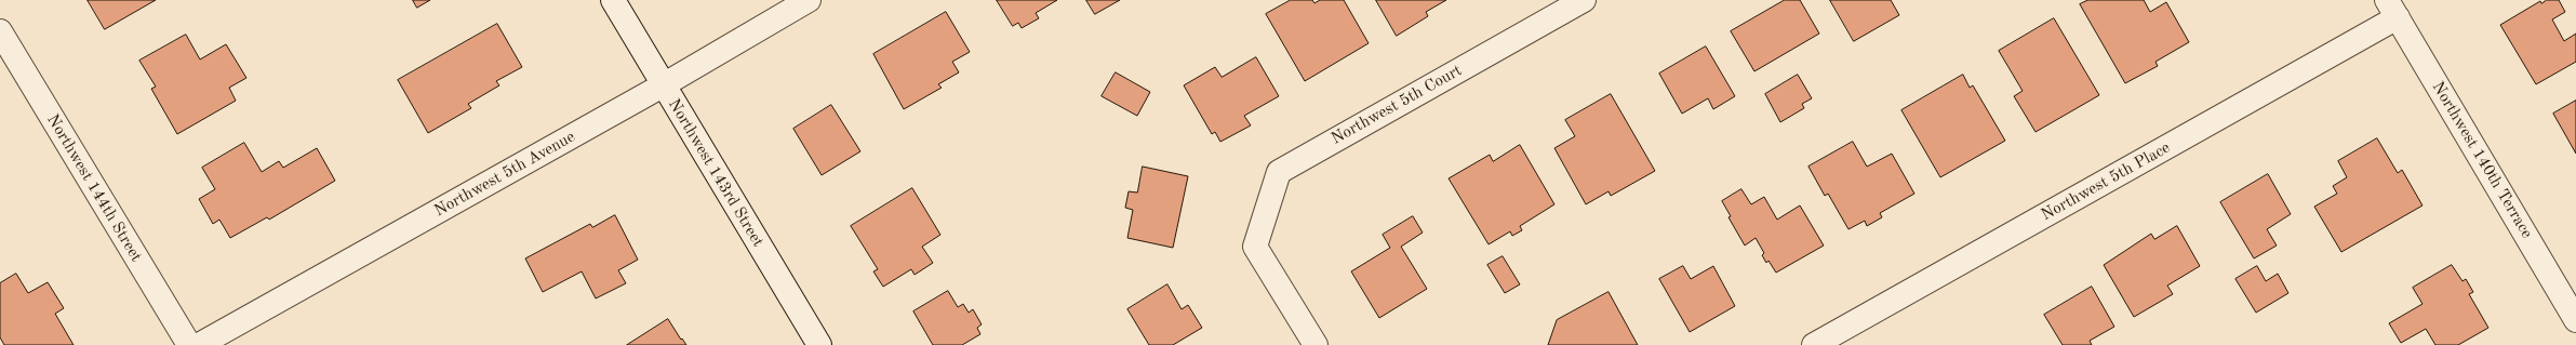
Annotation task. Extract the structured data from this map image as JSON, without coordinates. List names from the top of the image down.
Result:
{
  "streets": {
    "street": [
      "Northwest 5th Court",
      "Northwest 140th Terrace",
      "Northwest 143rd Street",
      "Northwest 5th Avenue",
      "Northwest 5th Place",
      "Northwest 144th Street"
    ]
  },
  "crossings": [
    ["Northwest 140th Terrace", "Northwest 5th Place"],
    ["Northwest 143rd Street", "Northwest 5th Avenue"]
  ]
}
